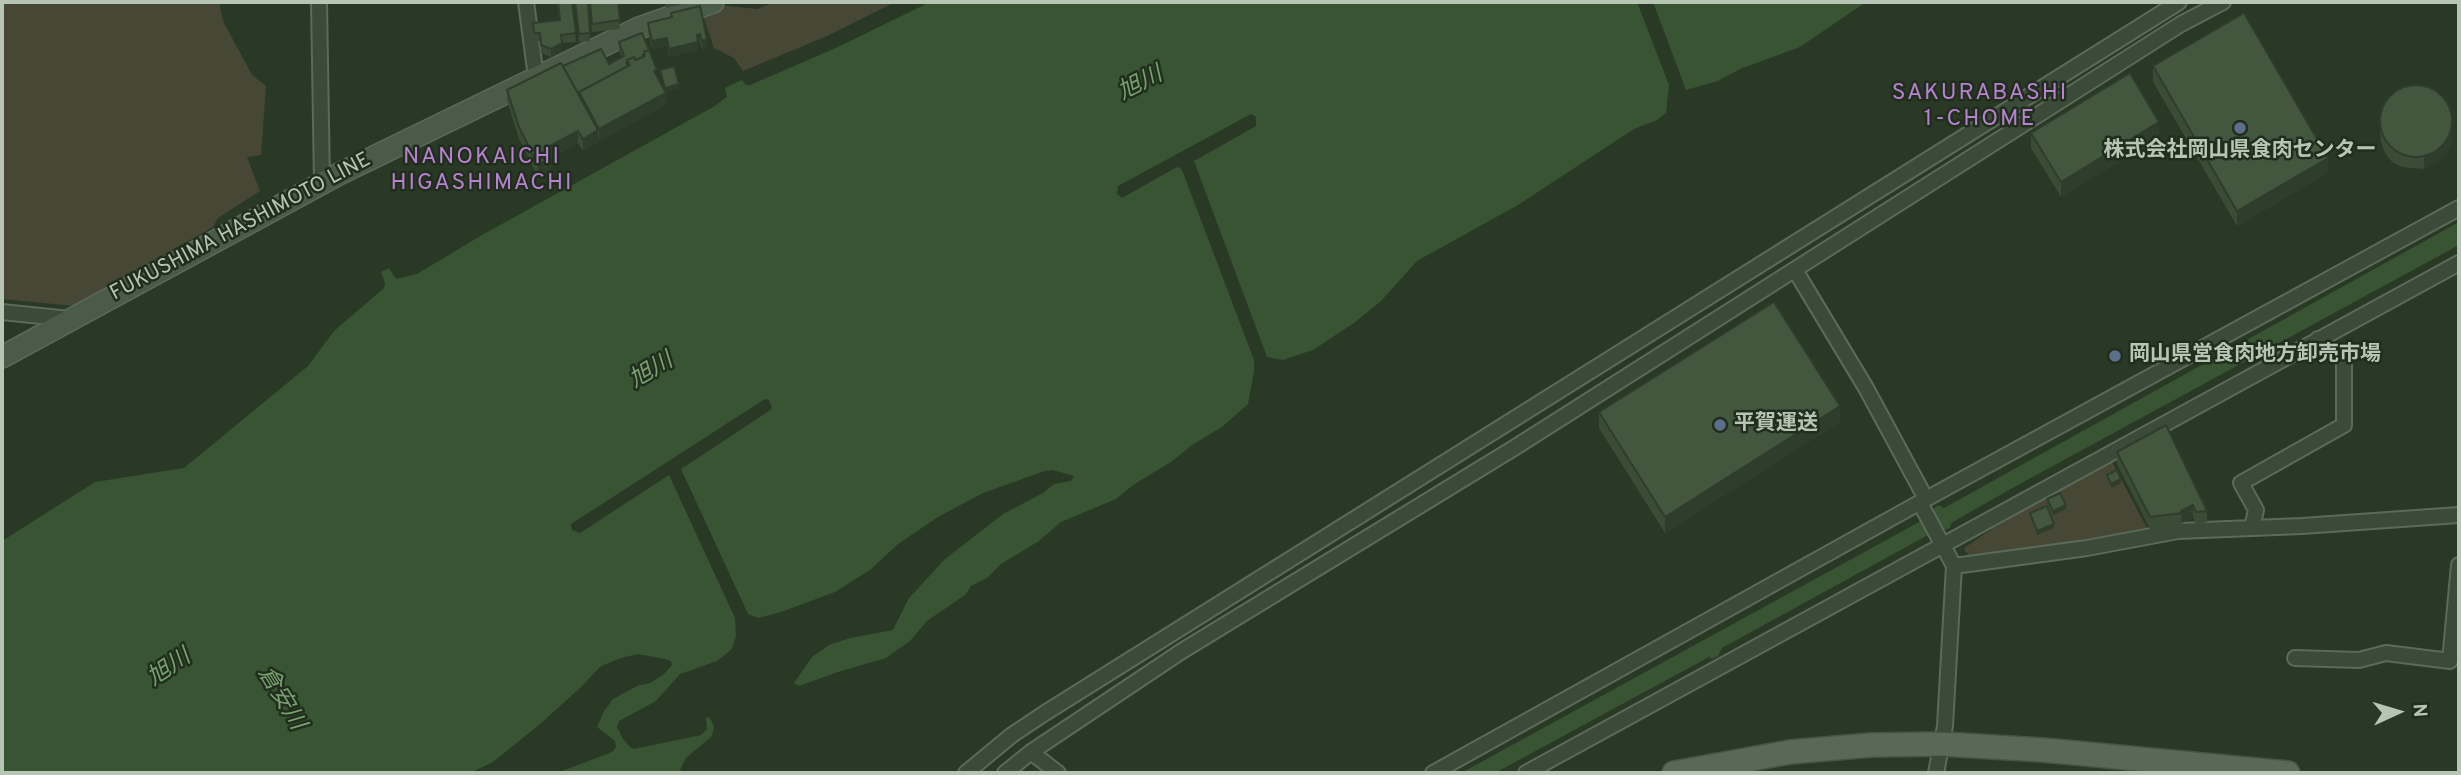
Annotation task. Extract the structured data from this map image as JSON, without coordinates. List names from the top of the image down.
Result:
{
  "streets": {
    "main road": ["FUKUSHIMA HASHIMOTO LINE"]
  },
  "districts": ["SAKURABASHI 1-CHOME", "NANOKAICHI HIGASHIMACHI"],
  "water": ["旭川", "倉安川"],
  "places": ["株式会社岡山県食肉センター", "岡山県営食肉地方卸売市場", "平賀運送"],
  "north": "right"
}
